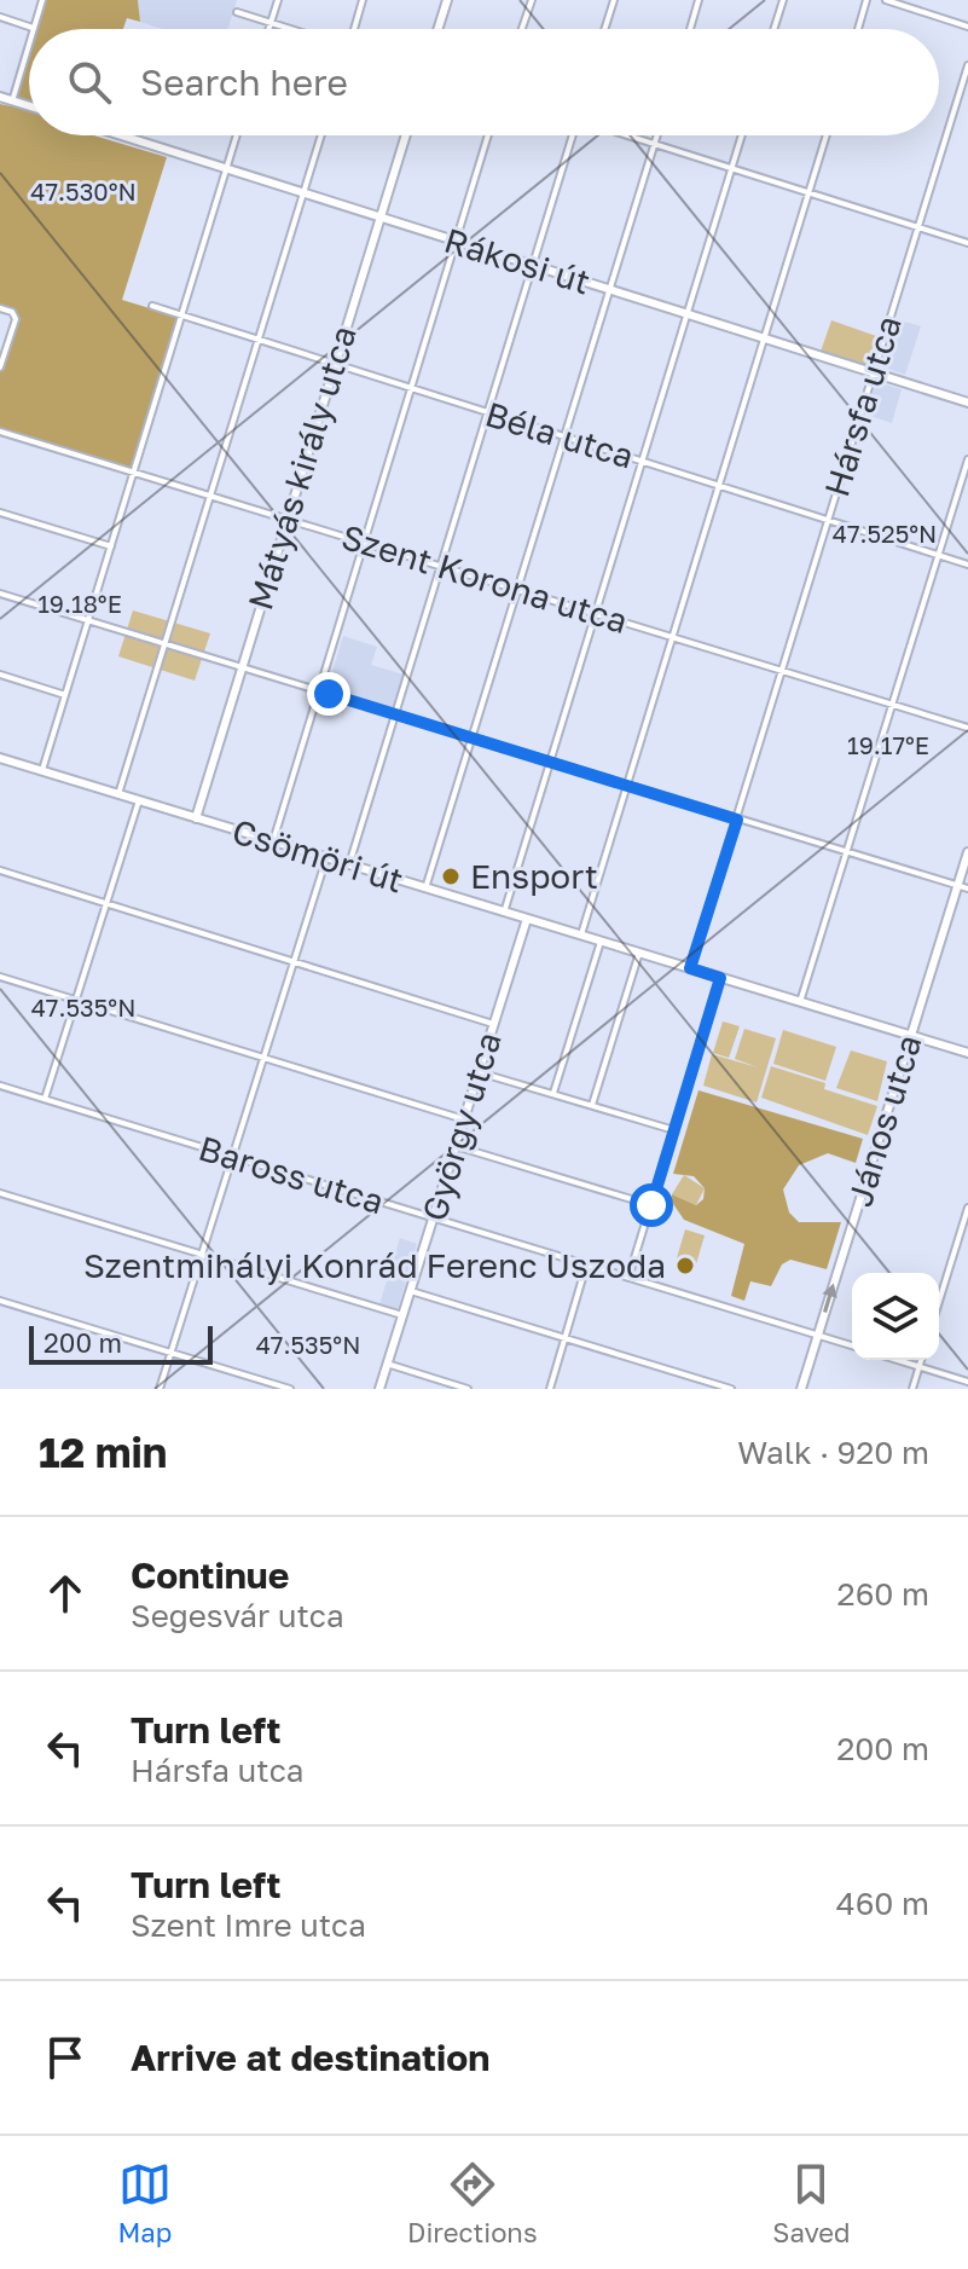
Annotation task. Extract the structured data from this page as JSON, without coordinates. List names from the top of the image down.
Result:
{
  "streets": {
    "main road": [
      "Rákosi út",
      "Mátyás király utca",
      "Csömöri út",
      "János utca",
      "György utca"
    ],
    "street": [
      "Hársfa utca",
      "Béla utca",
      "Szent Korona utca",
      "Baross utca"
    ]
  },
  "crossings": [
    ["Rákosi út", "Hársfa utca"],
    ["Rákosi út", "Mátyás király utca"],
    ["Hársfa utca", "Béla utca"],
    ["Hársfa utca", "Szent Korona utca"],
    ["Hársfa utca", "Csömöri út"],
    ["Béla utca", "Mátyás király utca"],
    ["Mátyás király utca", "Szent Korona utca"],
    ["Mátyás király utca", "Csömöri út"],
    ["Csömöri út", "János utca"],
    ["Csömöri út", "György utca"],
    ["János utca", "Baross utca"],
    ["György utca", "Baross utca"]
  ],
  "one_way": ["János utca"],
  "places": ["Ensport", "Szentmihályi Konrád Ferenc Uszoda"],
  "scale_bar": "200 m",
  "page": {
    "search": "Search here",
    "scale": "200 m",
    "heading": ["12 min", "Walk · 920 m"],
    "list": [
      ["Continue", "Segesvár utca", "260 m"],
      ["Turn left", "Hársfa utca", "200 m"],
      ["Turn left", "Szent Imre utca", "460 m"],
      "Arrive at destination"
    ],
    "nav": ["Map", "Directions", "Saved"]
  },
  "coordinates": [
    "47.530°N",
    "47.525°N",
    "19.18°E",
    "19.17°E",
    "47.535°N"
  ]
}
